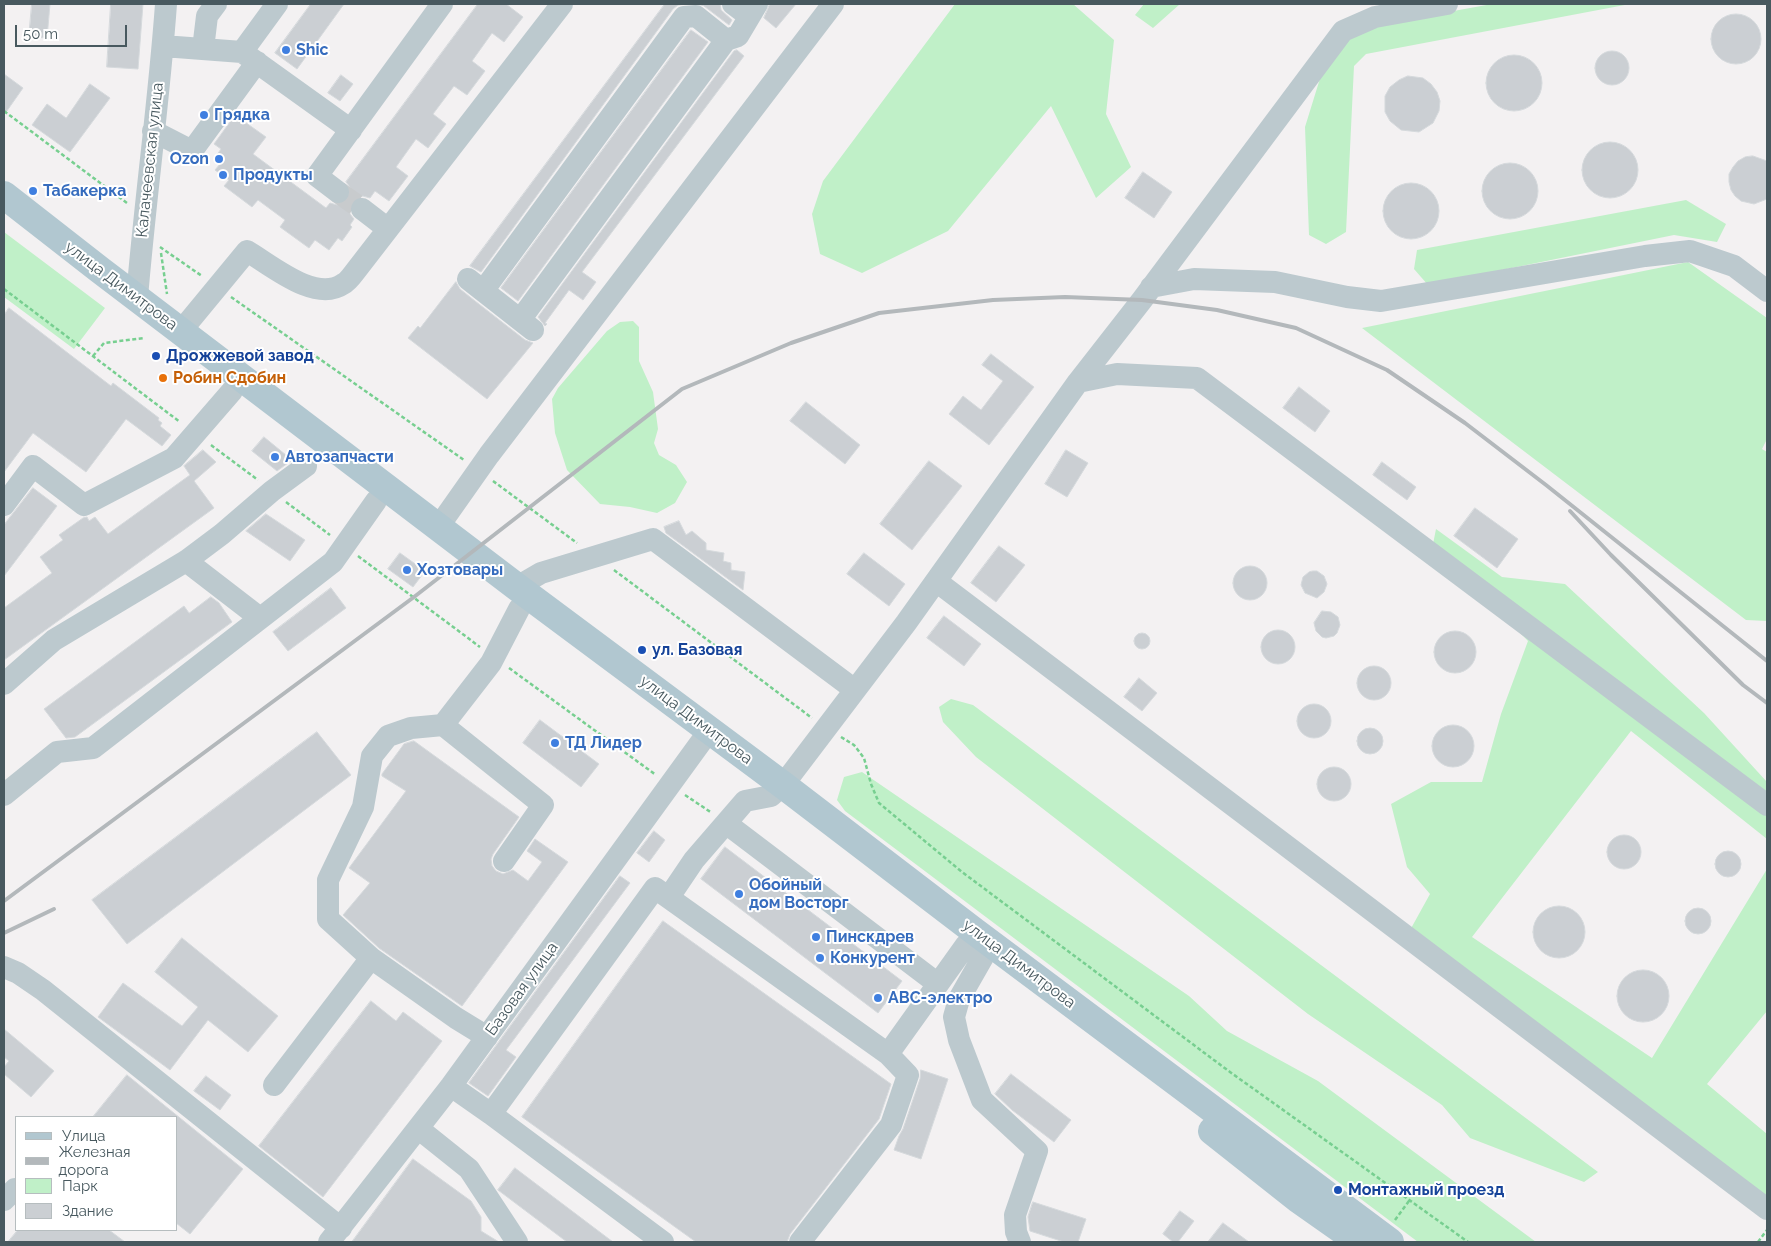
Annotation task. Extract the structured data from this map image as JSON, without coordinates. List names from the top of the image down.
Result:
{
  "streets": {
    "main road": ["улица Димитрова"],
    "street": ["Калачеевская улица", "Базовая улица"]
  },
  "crossings": [
    ["Калачеевская улица", "улица Димитрова"],
    ["улица Димитрова", "Базовая улица"]
  ],
  "places": [
    "Shic",
    "Грядка",
    "Ozon",
    "Продукты",
    "Табакерка",
    "Дрожжевой завод",
    "Робин Сдобин",
    "Автозапчасти",
    "Хозтовары",
    "ул. Базовая",
    "ТД Лидер",
    "Обойный дом Восторг",
    "Пинскдрев",
    "Конкурент",
    "АВС-электро",
    "Монтажный проезд"
  ],
  "legend": [
    "Улица",
    "Железная дорога",
    "Парк",
    "Здание"
  ],
  "scale_bar": "50 m"
}
